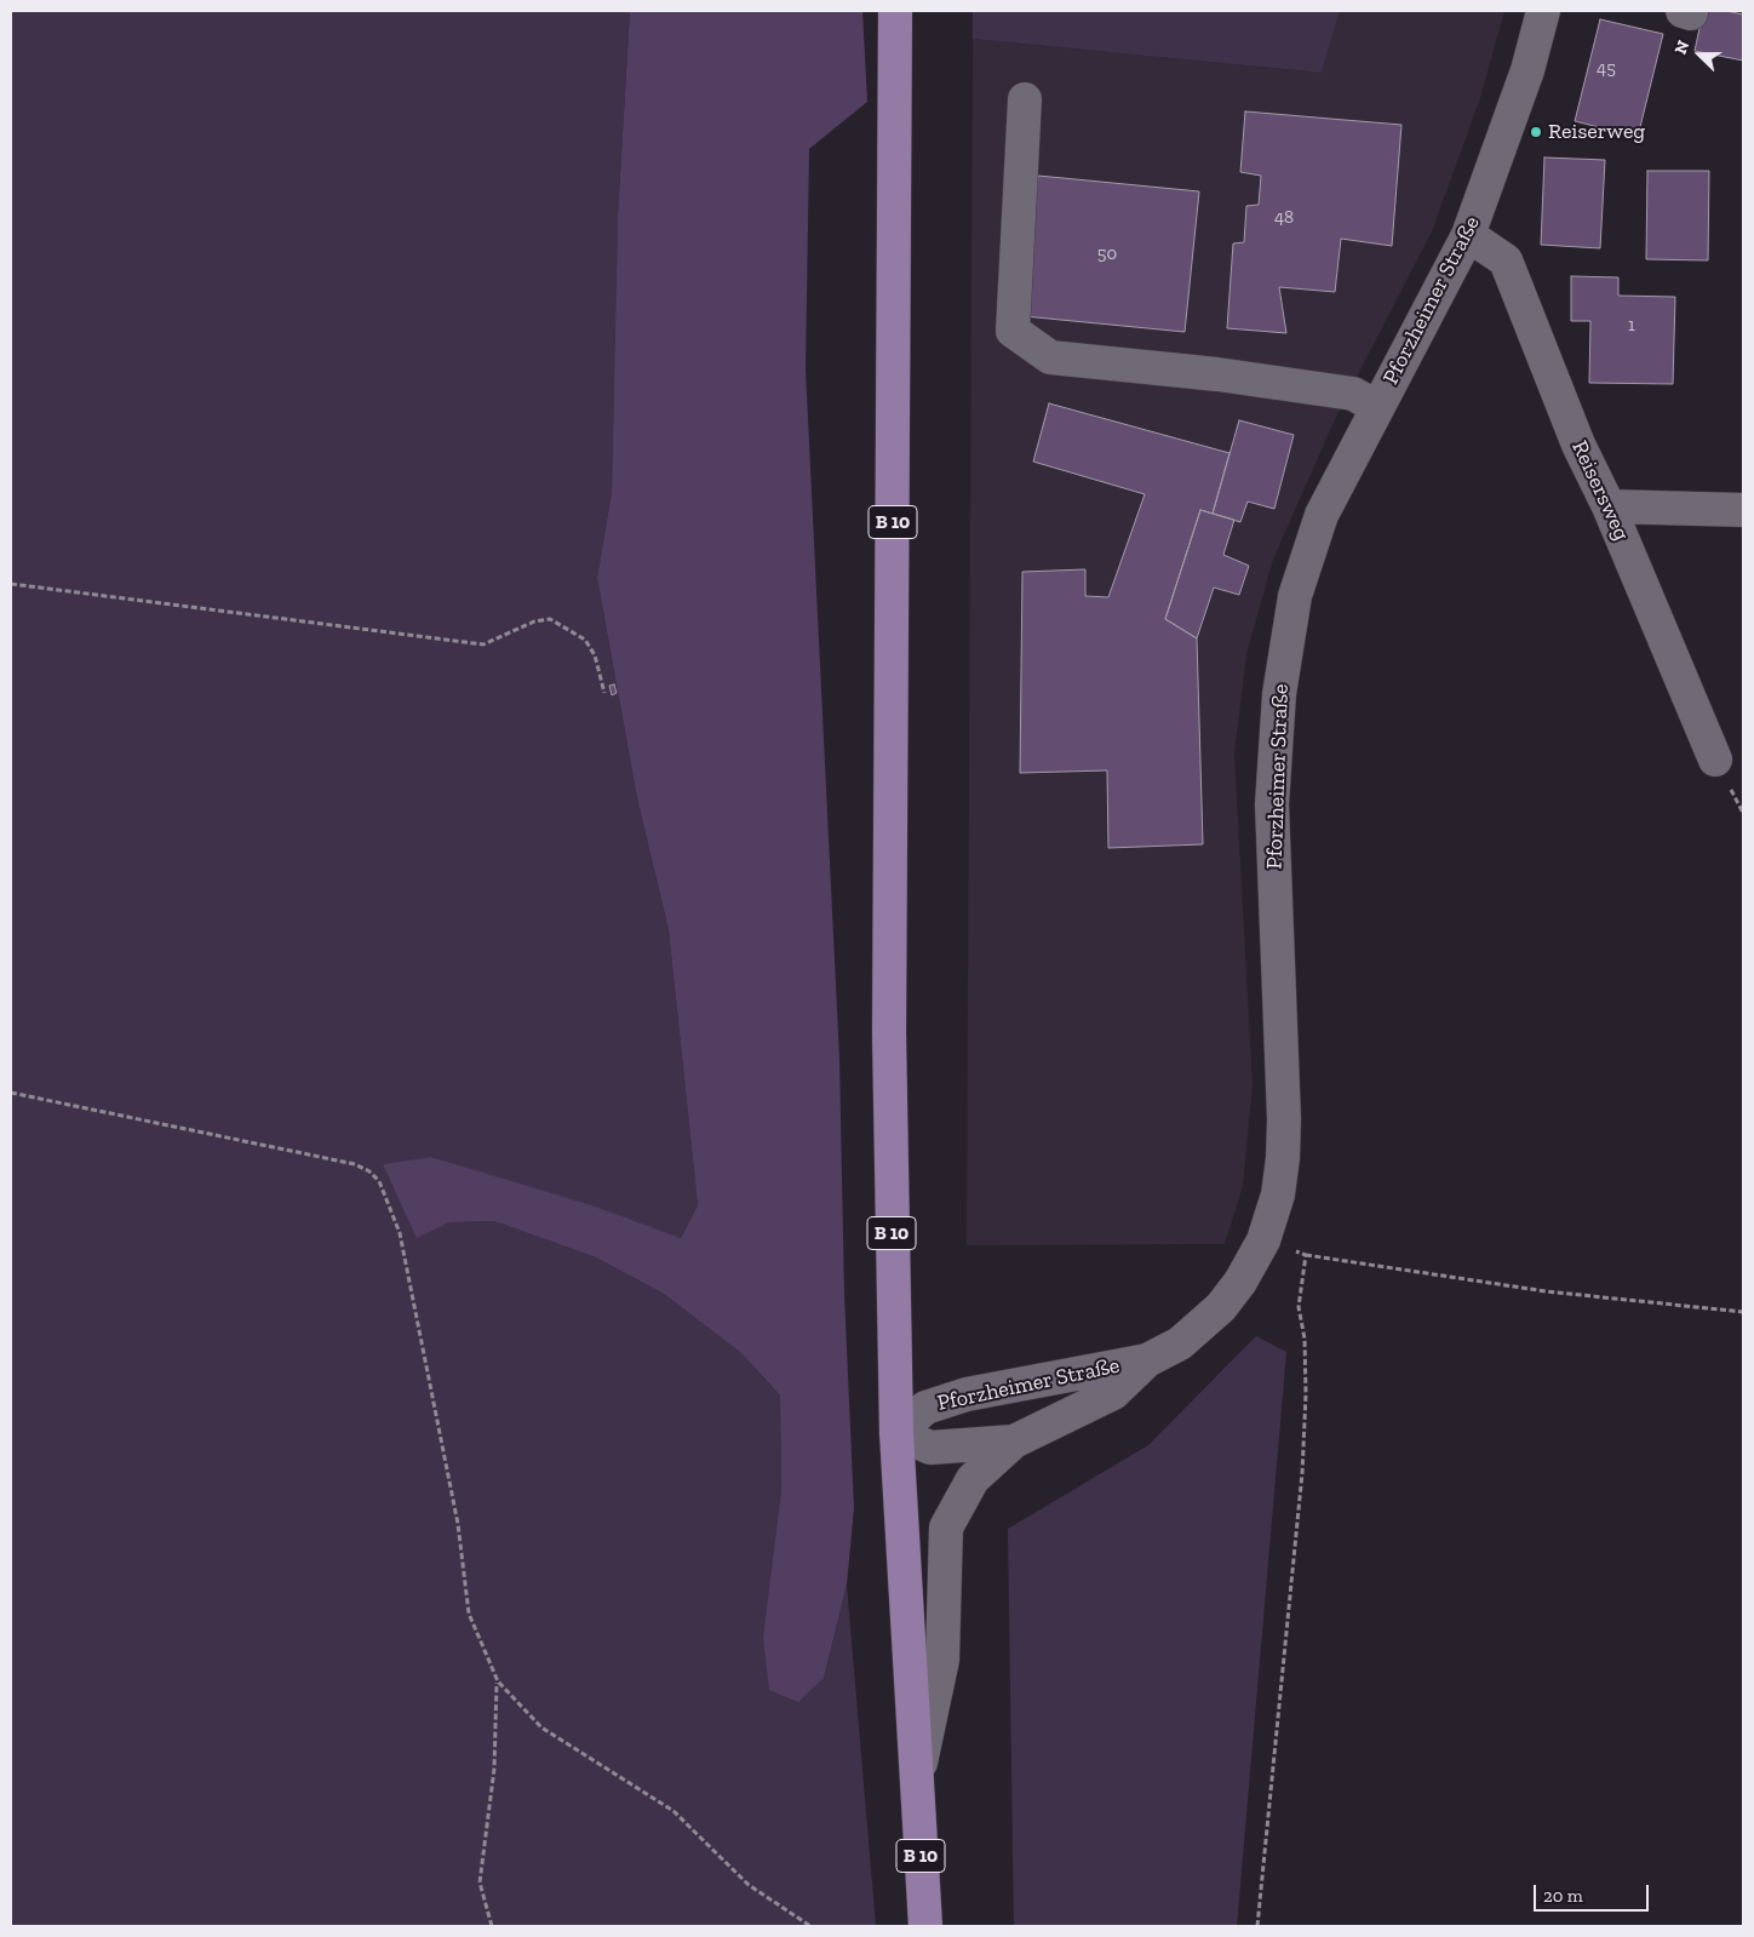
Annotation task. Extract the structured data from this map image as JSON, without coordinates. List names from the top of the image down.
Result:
{
  "streets": {
    "main road": ["B 10"],
    "street": ["Pforzheimer Straße", "Reisersweg"]
  },
  "crossings": [
    ["Pforzheimer Straße", "Reisersweg"],
    ["Pforzheimer Straße", "B 10"]
  ],
  "places": ["Reiserweg"],
  "house_numbers": [
    "45",
    "48",
    "50",
    "1"
  ],
  "scale_bar": "20 m",
  "north": "left"
}
